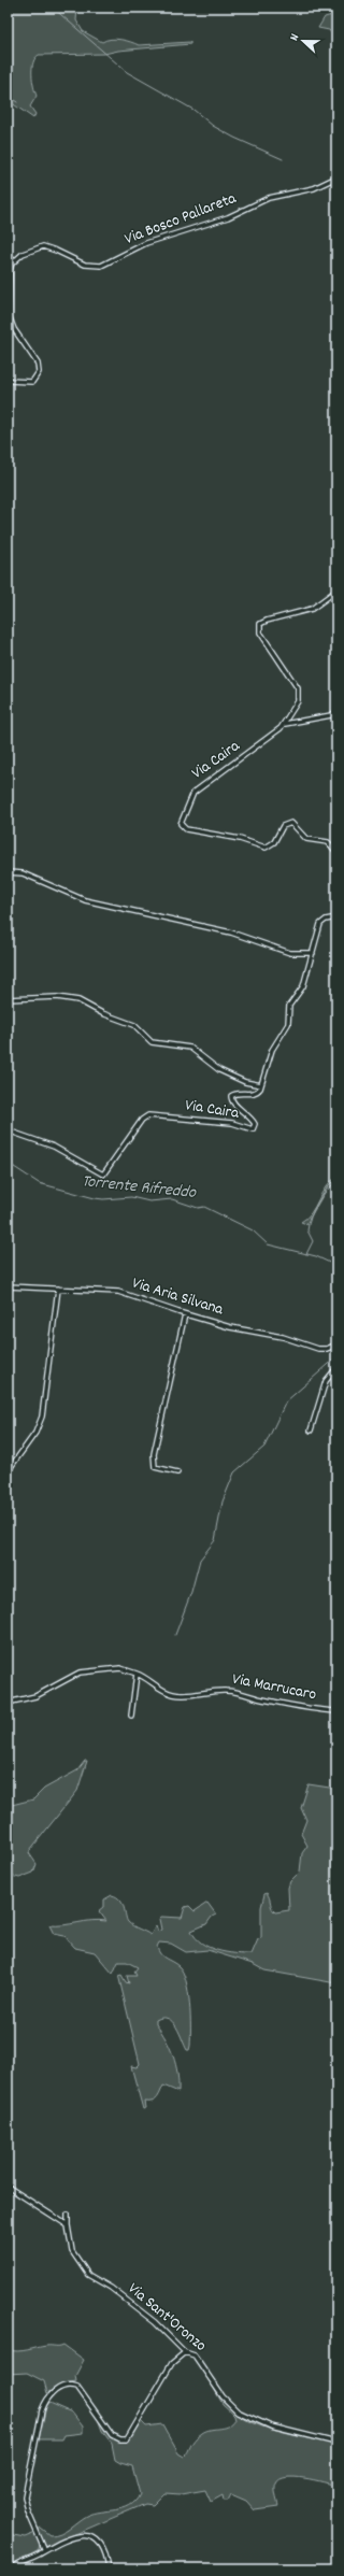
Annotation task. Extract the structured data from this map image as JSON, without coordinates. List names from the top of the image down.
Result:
{
  "streets": {
    "street": [
      "Via Bosco Pallareta",
      "Via Caira",
      "Via Aria Silvana",
      "Via Marrucaro",
      "Via Sant'Oronzo"
    ]
  },
  "water": ["Torrente Rifreddo"],
  "north": "left"
}
